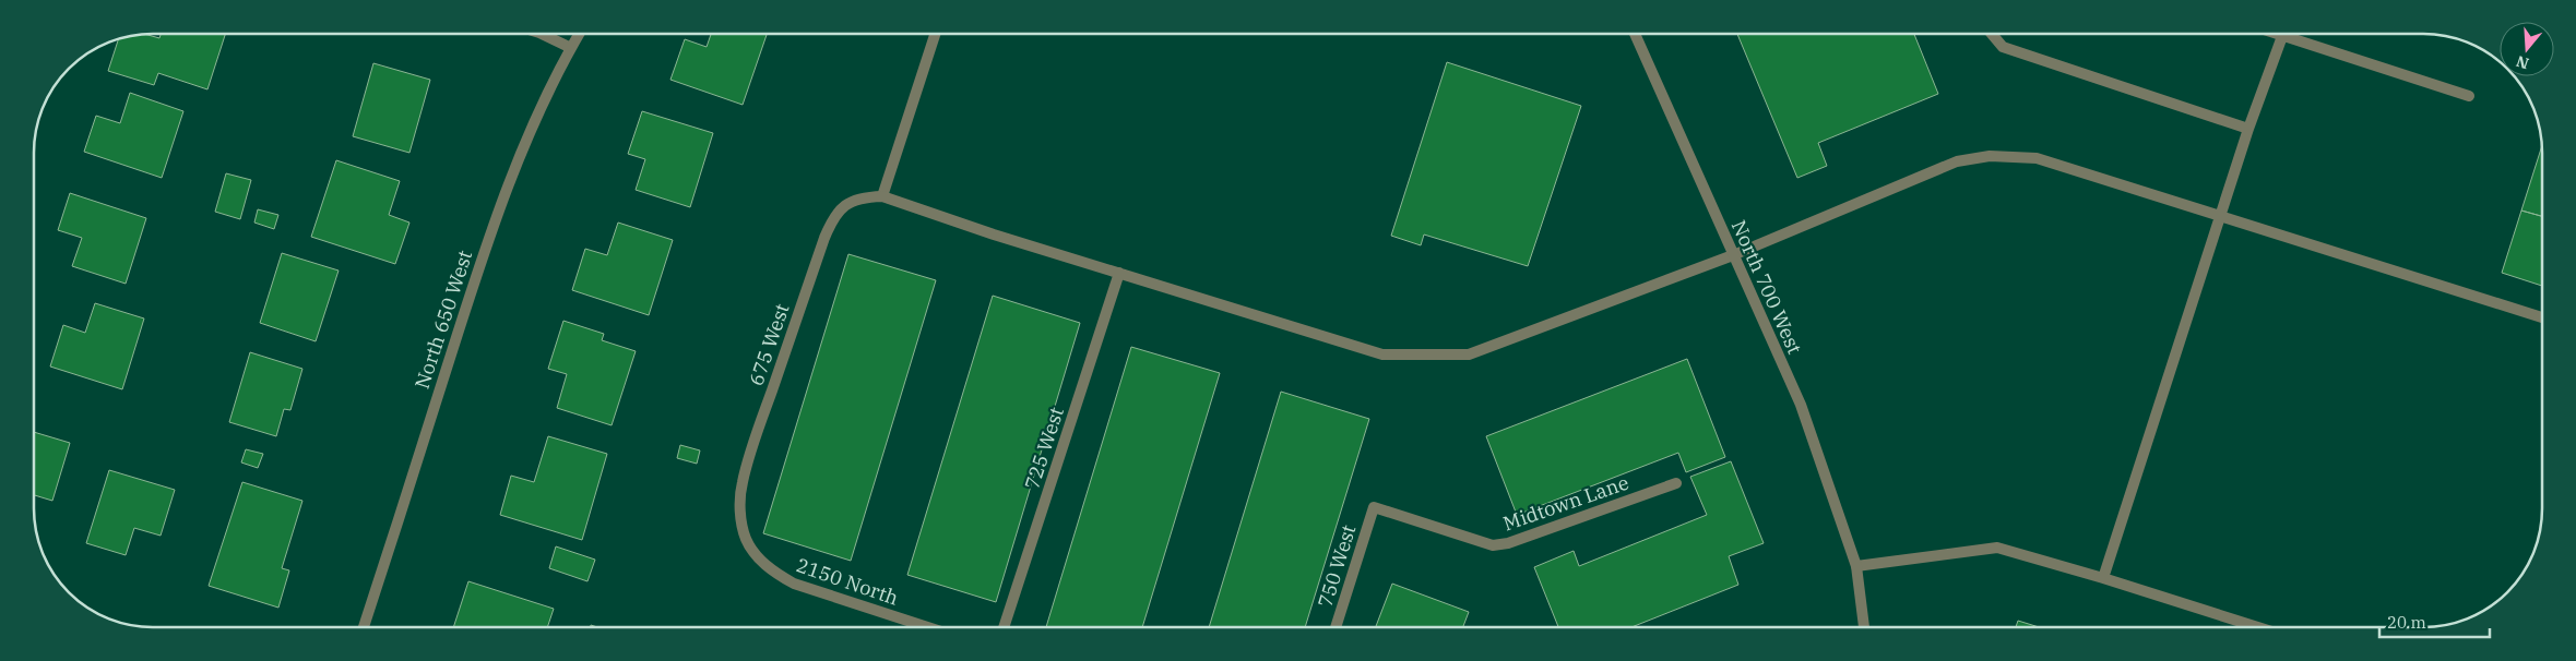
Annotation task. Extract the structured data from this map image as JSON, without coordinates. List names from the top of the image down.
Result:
{
  "streets": {
    "street": [
      "North 700 West",
      "North 650 West",
      "675 West",
      "725 West",
      "Midtown Lane",
      "750 West",
      "2150 North"
    ]
  },
  "crossings": [
    ["675 West", "2150 North"],
    ["Midtown Lane", "750 West"]
  ],
  "scale_bar": "20 m",
  "north": "bottom"
}
